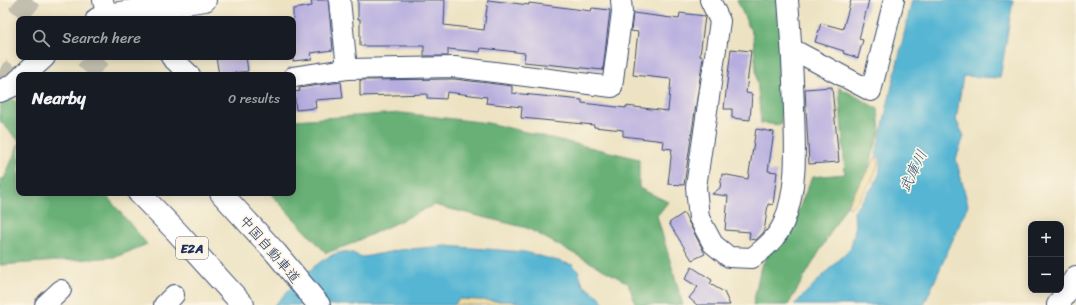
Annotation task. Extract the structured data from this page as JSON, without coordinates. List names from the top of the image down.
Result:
{
  "streets": {
    "main road": ["E2A", "中国自動車道"]
  },
  "water": ["武庫川"],
  "page": {
    "search": "Search here",
    "heading": ["Nearby", "0 results"],
    "map_buttons": ["+", "−"]
  }
}
